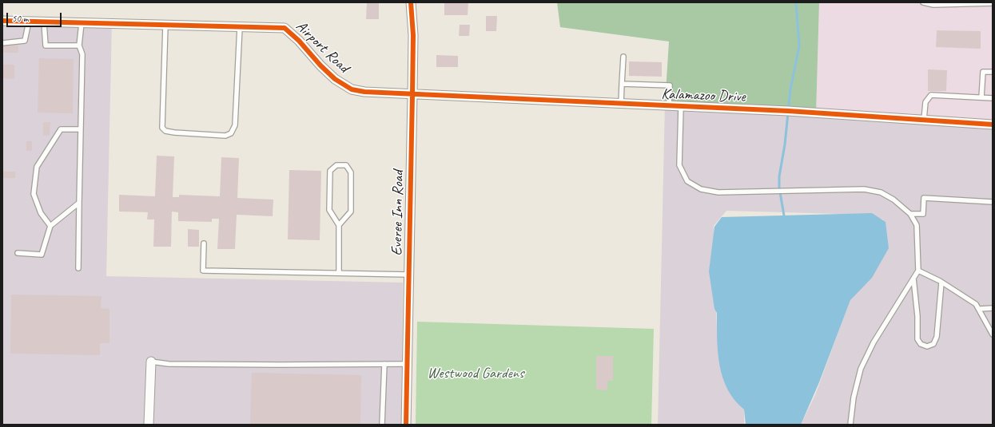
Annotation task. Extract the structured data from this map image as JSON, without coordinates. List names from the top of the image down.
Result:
{
  "streets": {
    "street": ["Airport Road", "Kalamazoo Drive", "Everee Inn Road"]
  },
  "crossings": [
    ["Airport Road", "Kalamazoo Drive"],
    ["Airport Road", "Everee Inn Road"],
    ["Kalamazoo Drive", "Everee Inn Road"]
  ],
  "parks": ["Westwood Gardens"],
  "scale_bar": "50 m"
}
